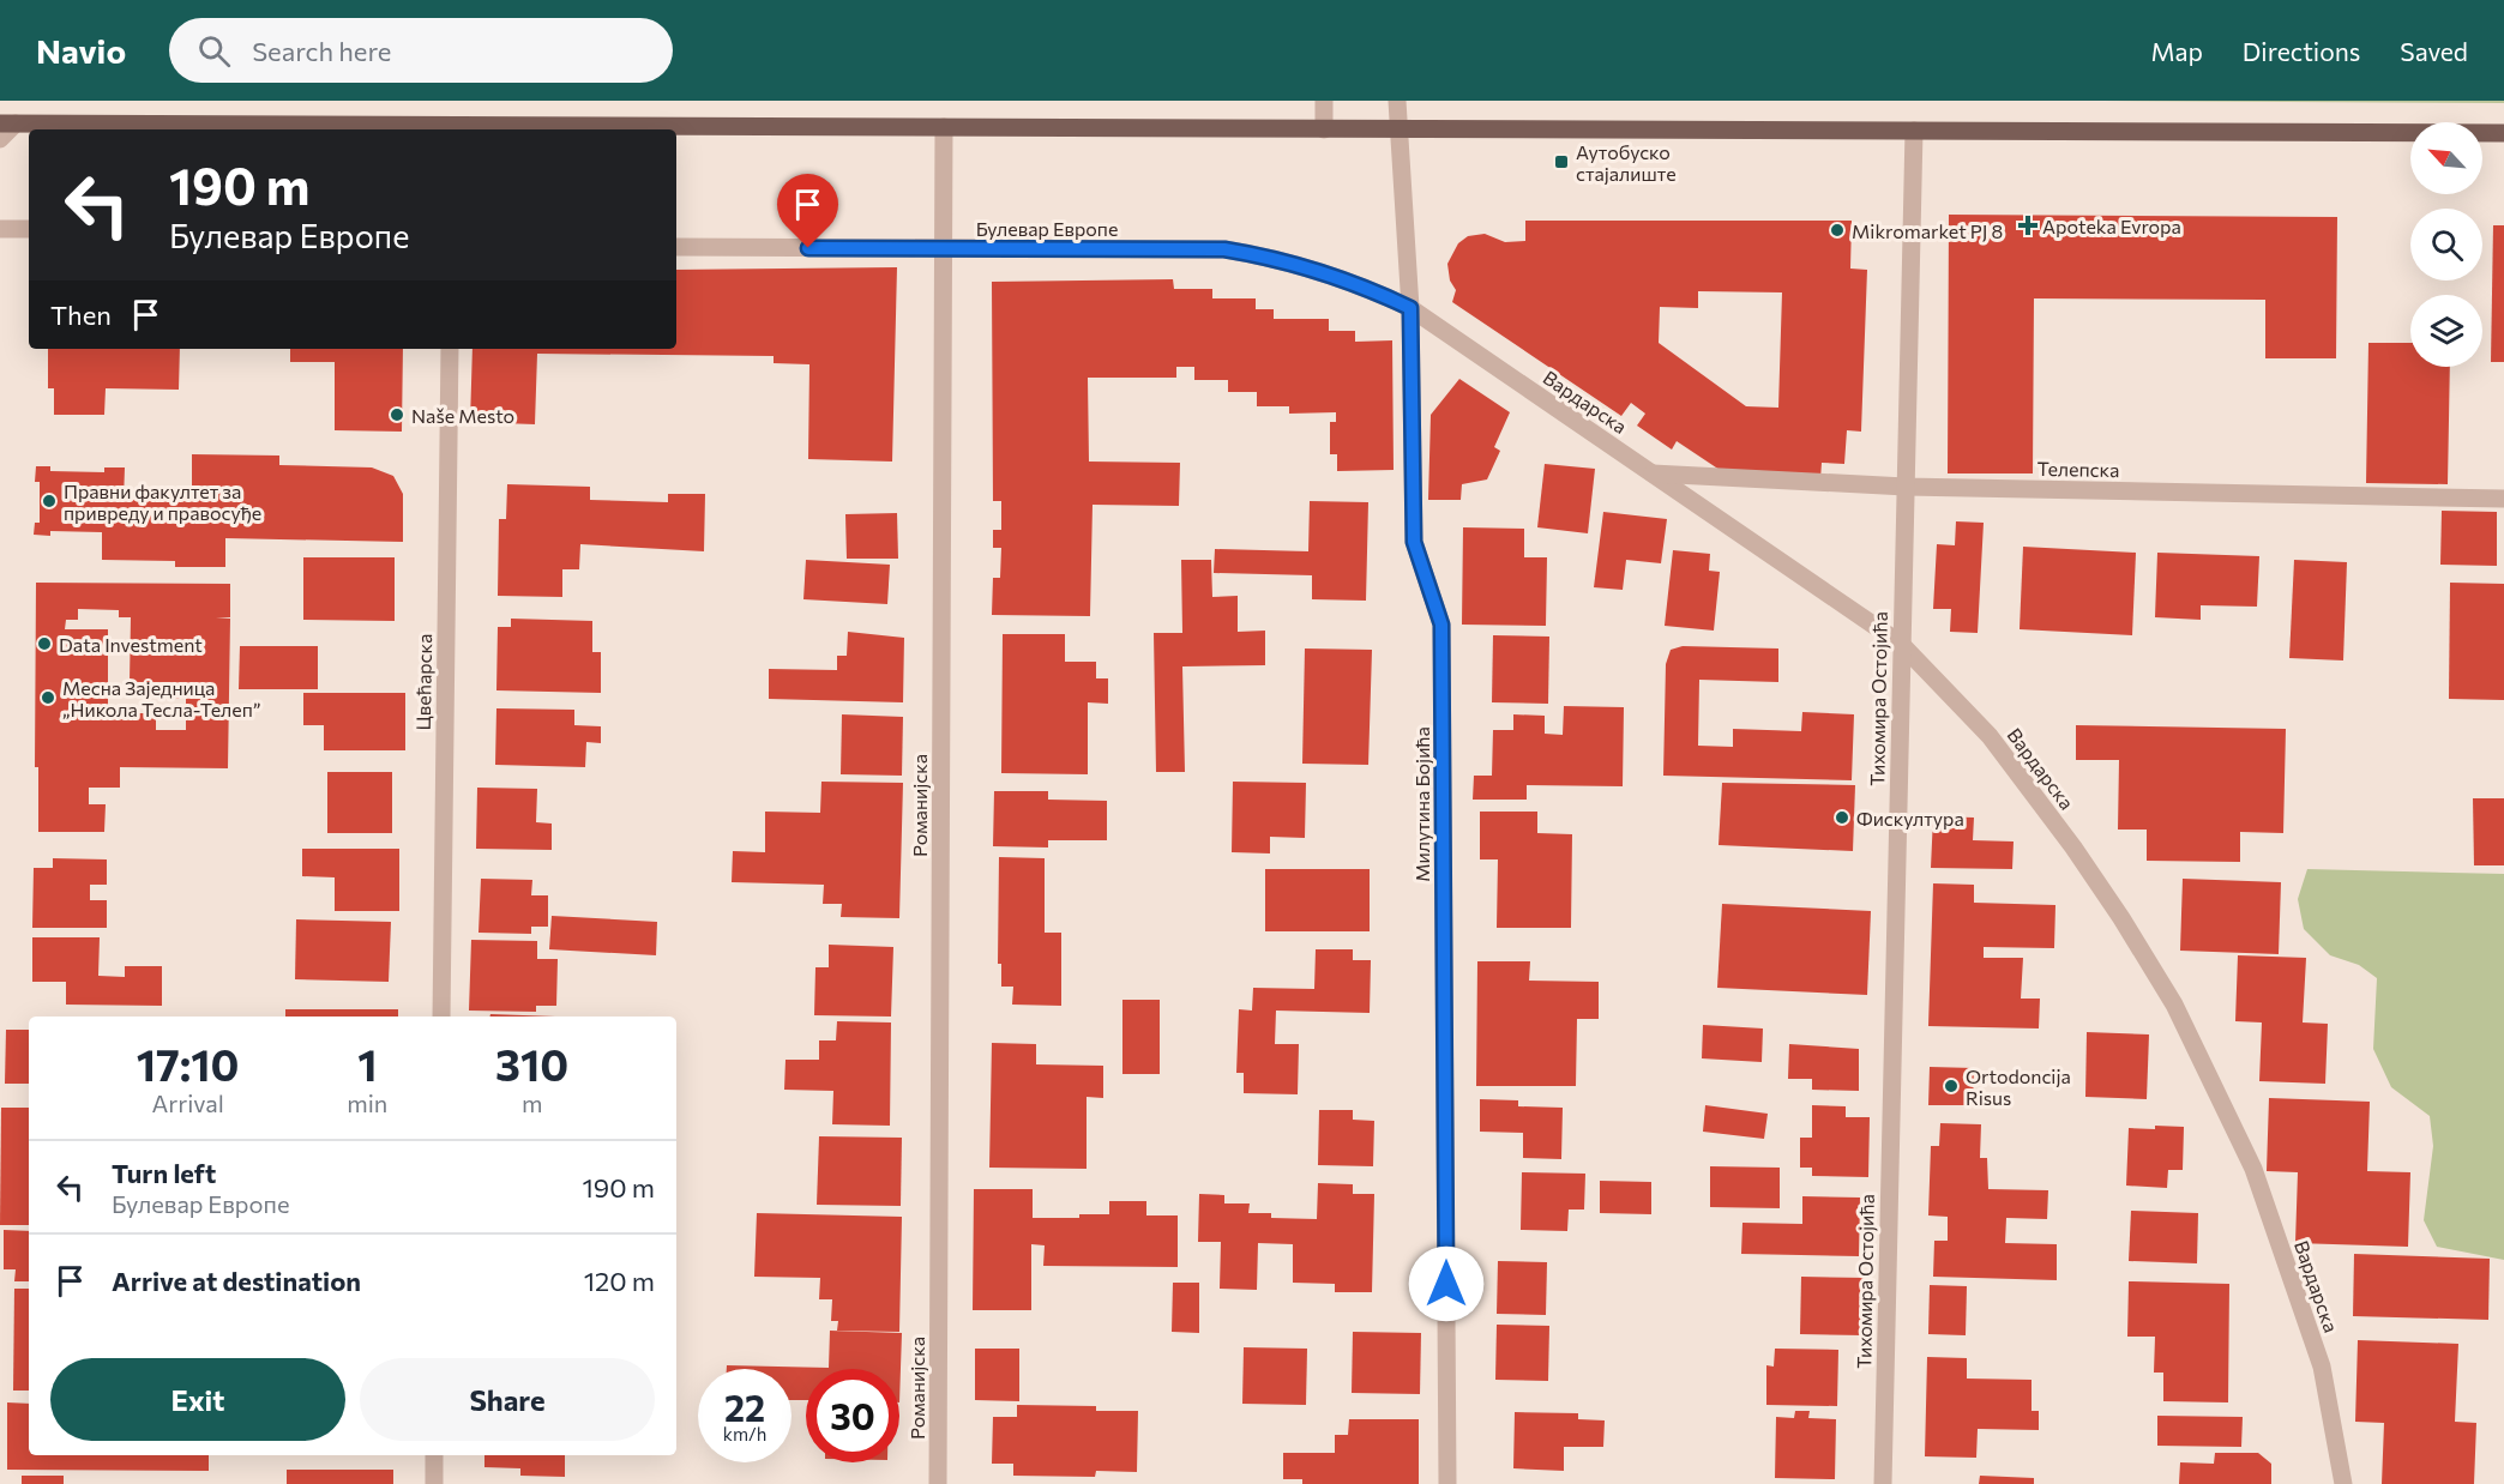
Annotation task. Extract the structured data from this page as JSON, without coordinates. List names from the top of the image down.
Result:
{
  "streets": {
    "street": [
      "Булевар Европе",
      "Вардарска",
      "Телепска",
      "Цвећарска",
      "Тихомира Остојића",
      "Милутина Бојића",
      "Романијска"
    ]
  },
  "crossings": [
    ["Булевар Европе", "Вардарска"],
    ["Булевар Европе", "Милутина Бојића"],
    ["Булевар Европе", "Романијска"],
    ["Вардарска", "Телепска"],
    ["Вардарска", "Тихомира Остојића"],
    ["Вардарска", "Милутина Бојића"],
    ["Телепска", "Тихомира Остојића"]
  ],
  "places": {
    "transit": ["Аутобуско стајалиште"],
    "health": ["Apoteka Evropa"],
    "other": [
      "Mikromarket PJ 8",
      "Naše Mesto",
      "Правни факултет за привреду и правосуђе",
      "Data Investment",
      "Месна Заједница „Никола Тесла-Телеп”",
      "Фискултура",
      "Ortodoncija Risus"
    ]
  },
  "north": "top left",
  "page": {
    "header": "Navio",
    "search": "Search here",
    "nav": ["Map", "Directions", "Saved"],
    "turn": ["190 m", "Булевар Европе"],
    "then": "Then",
    "eta": [
      "17:10",
      "Arrival",
      "1",
      "min",
      "310",
      "m"
    ],
    "list": [
      {
        "name": "Turn left",
        "note": "Булевар Европе",
        "value": "190 m"
      },
      {
        "name": "Arrive at destination",
        "value": "120 m"
      }
    ],
    "buttons": ["Exit", "Share"],
    "speed": "22 km/h",
    "limit": "30"
  }
}
